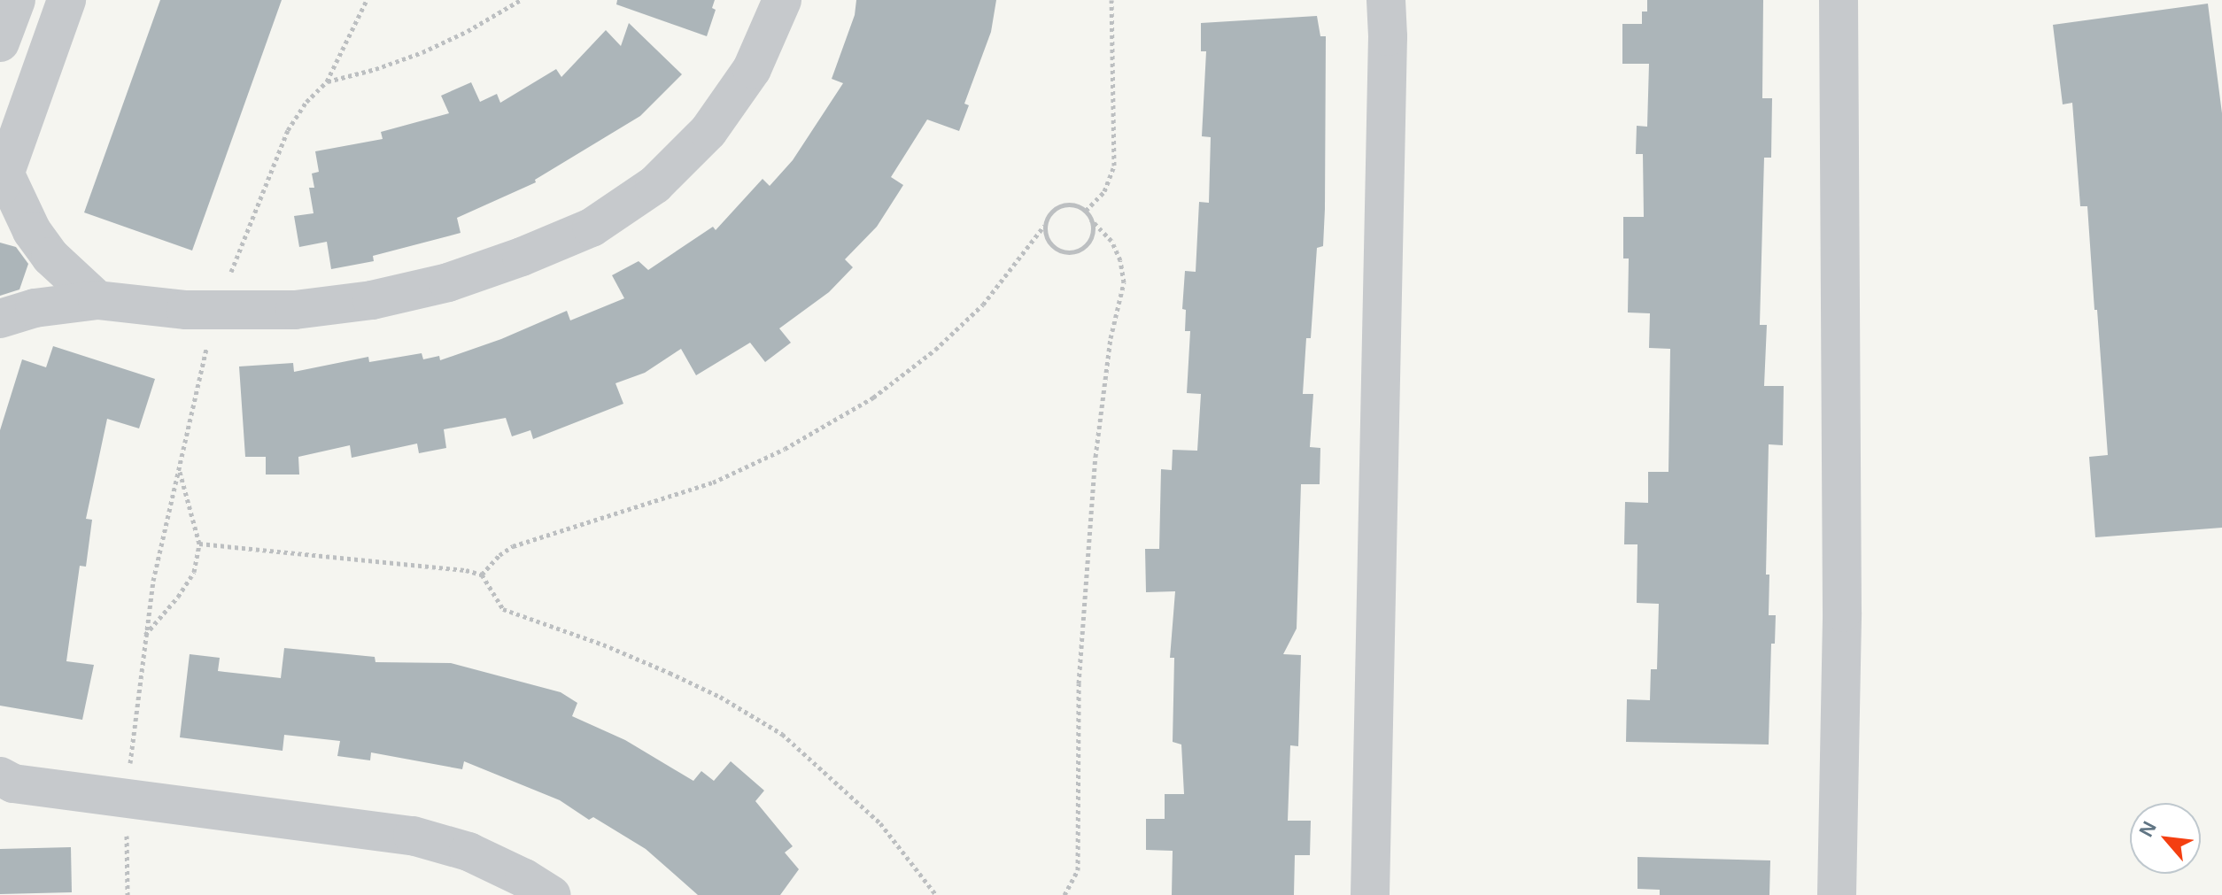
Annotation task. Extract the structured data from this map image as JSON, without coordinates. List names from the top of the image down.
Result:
{
  "north": "top left"
}
